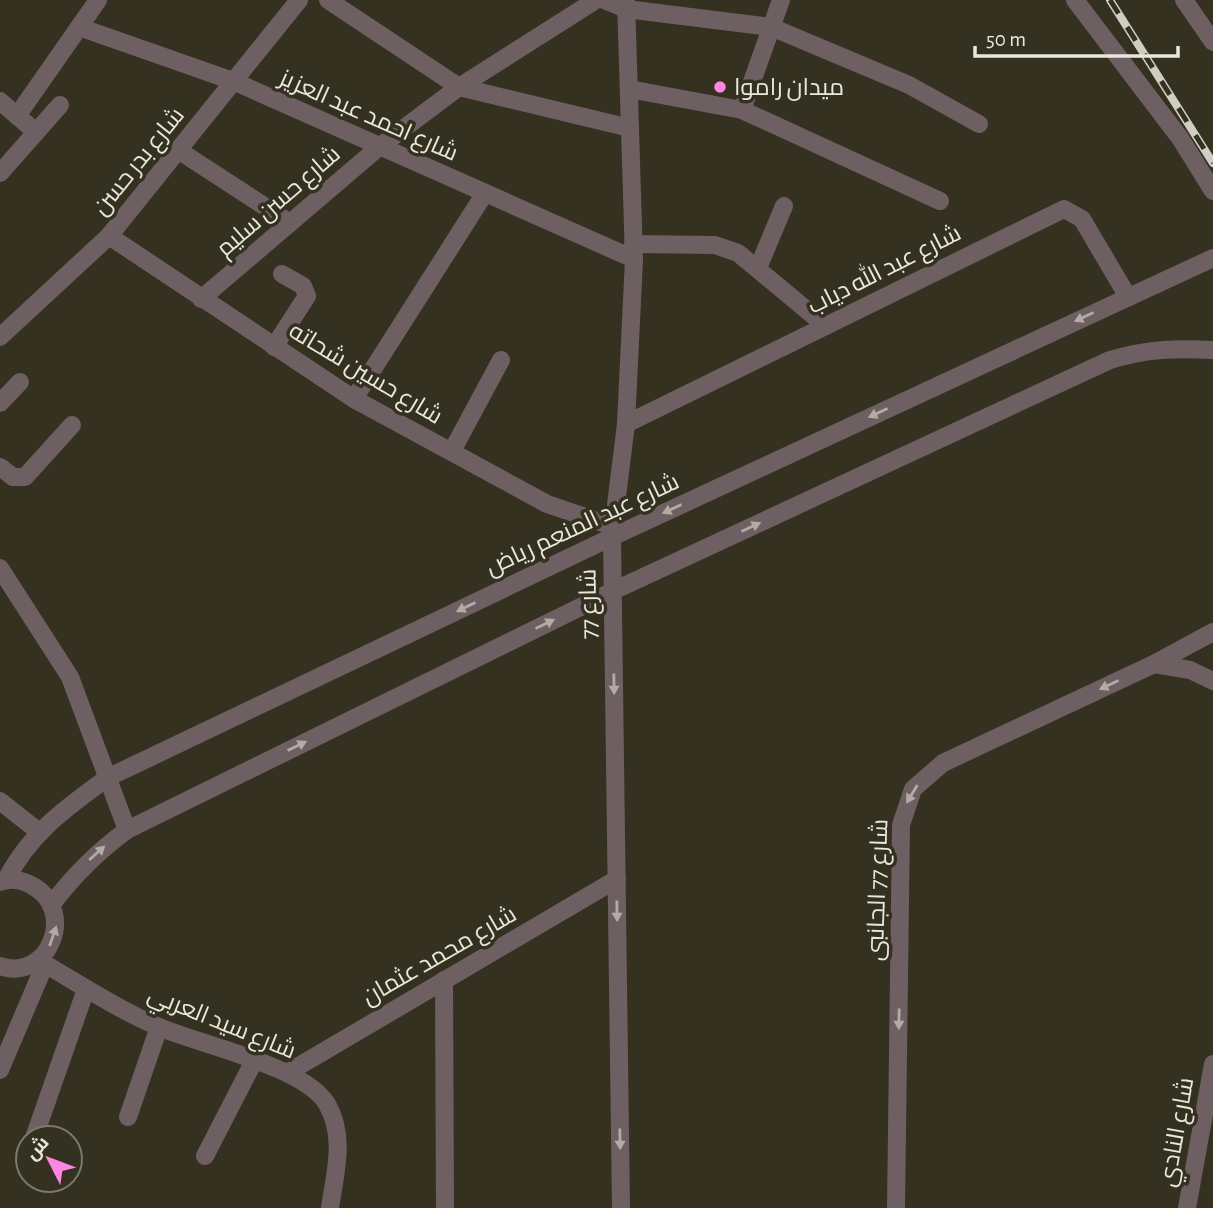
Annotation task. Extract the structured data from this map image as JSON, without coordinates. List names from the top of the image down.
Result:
{
  "streets": {
    "street": [
      "شارع احمد عبد العزيز",
      "شارع بدر حسن",
      "شارع حسن سليم",
      "شارع عبد الله دياب",
      "شارع حسين شحاته",
      "شارع عبد المنعم رياض",
      "شارع 77",
      "شارع 77 الجانبى",
      "شارع محمد عثمان",
      "شارع سيد العربي",
      "شارع النادي"
    ]
  },
  "crossings": [
    ["شارع احمد عبد العزيز", "شارع بدر حسن"],
    ["شارع احمد عبد العزيز", "شارع حسن سليم"],
    ["شارع احمد عبد العزيز", "شارع 77"],
    ["شارع بدر حسن", "شارع حسين شحاته"],
    ["شارع حسن سليم", "شارع حسين شحاته"],
    ["شارع عبد الله دياب", "شارع عبد المنعم رياض"],
    ["شارع عبد الله دياب", "شارع 77"],
    ["شارع حسين شحاته", "شارع عبد المنعم رياض"],
    ["شارع حسين شحاته", "شارع 77"],
    ["شارع عبد المنعم رياض", "شارع 77"],
    ["شارع 77", "شارع محمد عثمان"],
    ["شارع محمد عثمان", "شارع سيد العربي"]
  ],
  "one_way": ["شارع 77", "شارع 77 الجانبى"],
  "places": ["ميدان راموا"],
  "scale_bar": "50 m",
  "north": "top left"
}
